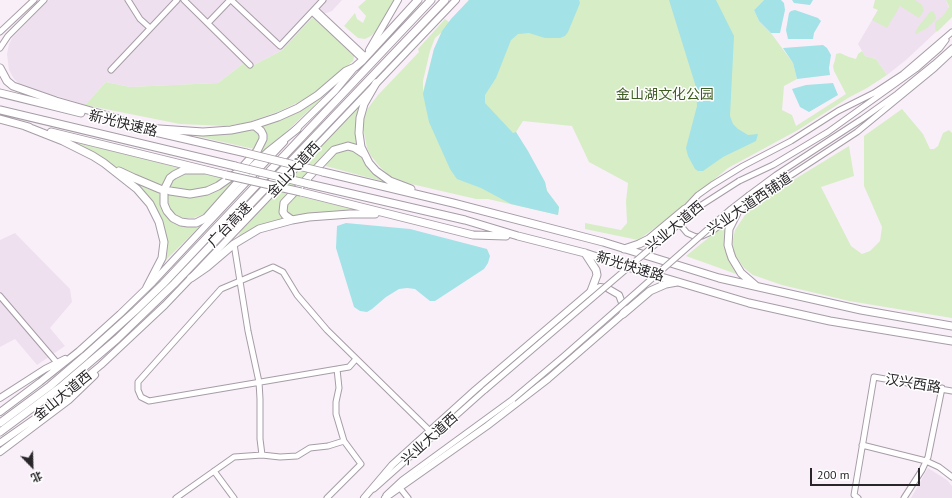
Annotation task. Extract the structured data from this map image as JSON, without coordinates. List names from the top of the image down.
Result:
{
  "streets": {
    "highway": ["新光快速路", "广台高速"],
    "main road": ["金山大道西"],
    "street": ["兴业大道西铺道", "兴业大道西", "汉兴西路"]
  },
  "parks": ["金山湖文化公园"],
  "scale_bar": "200 m",
  "north": "bottom right"
}
